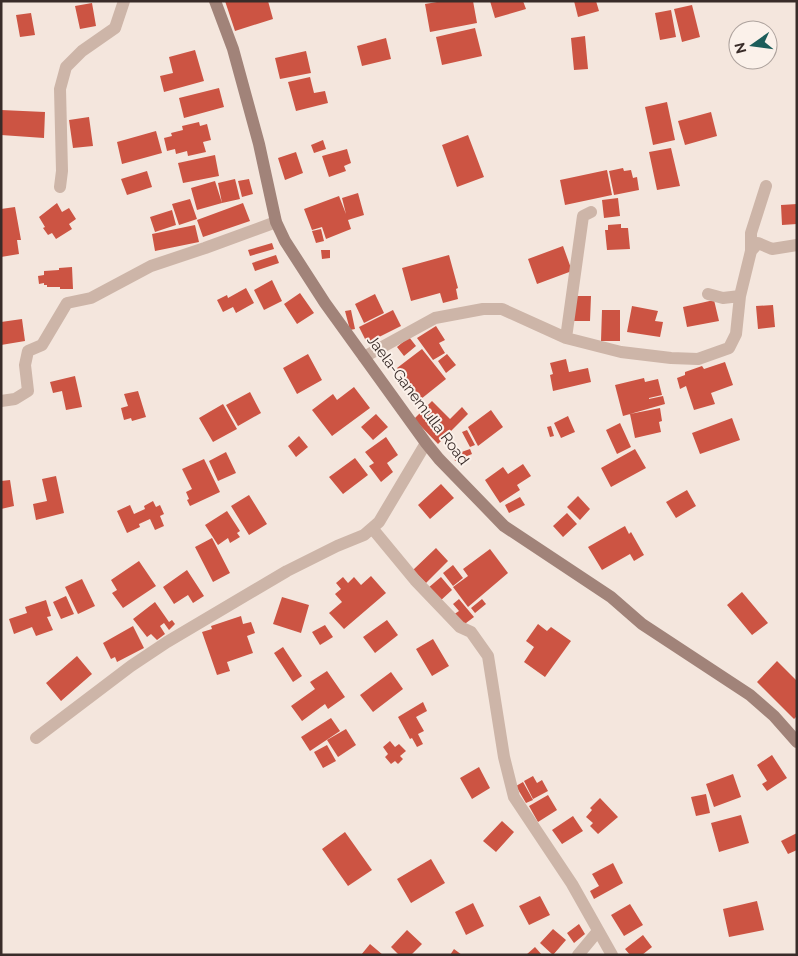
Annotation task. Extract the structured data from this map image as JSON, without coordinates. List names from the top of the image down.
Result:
{
  "streets": {
    "main road": ["Jaela-Ganemulla Road"]
  },
  "north": "left"
}
